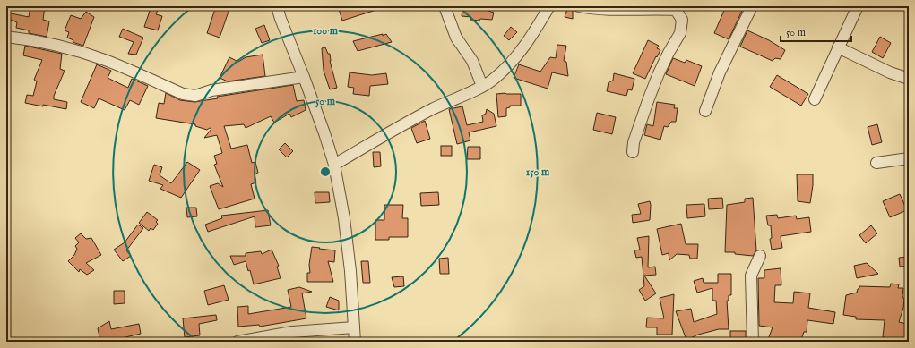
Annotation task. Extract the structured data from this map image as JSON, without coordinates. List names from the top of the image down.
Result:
{
  "scale_bar": "50 m",
  "rings": ["100 m", "50 m", "150 m"]
}
